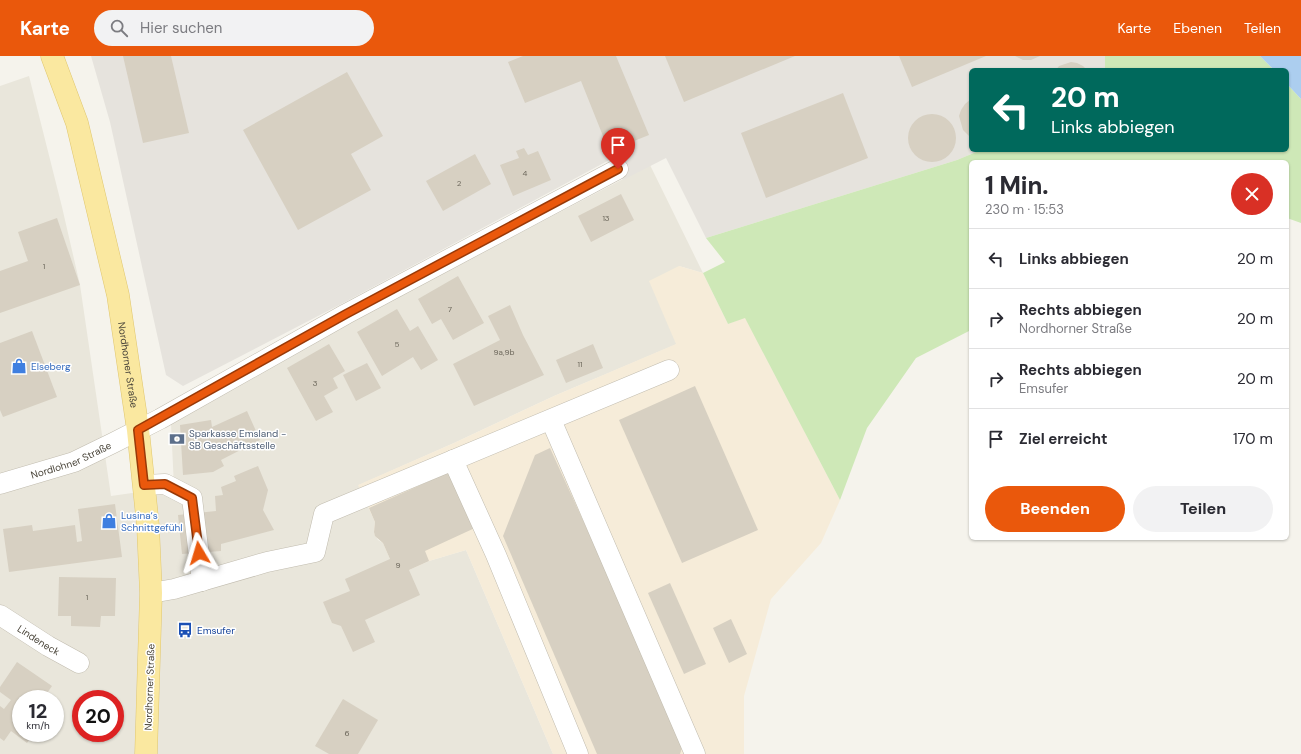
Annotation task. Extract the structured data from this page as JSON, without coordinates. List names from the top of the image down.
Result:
{
  "streets": {
    "main road": ["Nordhorner Straße"],
    "street": ["Nordlohner Straße", "Lindeneck"]
  },
  "crossings": [
    ["Nordhorner Straße", "Nordlohner Straße"]
  ],
  "places": {
    "shop": ["Elseberg", "Lusina‘s Schnittgefühl"],
    "bank": ["Sparkasse Emsland - SB Geschäftsstelle"],
    "bus stop": ["Emsufer"]
  },
  "house_numbers": [
    "4",
    "2",
    "13",
    "1",
    "7",
    "5",
    "9a,9b",
    "11",
    "3",
    "9",
    "1",
    "6"
  ],
  "page": {
    "header": "Karte",
    "search": "Hier suchen",
    "nav": ["Karte", "Ebenen", "Teilen"],
    "turn": ["20 m", "Links abbiegen"],
    "heading": ["1 Min.", "230 m · 15:53"],
    "list": [
      {
        "name": "Links abbiegen",
        "value": "20 m"
      },
      {
        "name": "Rechts abbiegen",
        "note": "Nordhorner Straße",
        "value": "20 m"
      },
      {
        "name": "Rechts abbiegen",
        "note": "Emsufer",
        "value": "20 m"
      },
      {
        "name": "Ziel erreicht",
        "value": "170 m"
      }
    ],
    "buttons": ["Beenden", "Teilen"],
    "speed": "12 km/h",
    "limit": "20"
  }
}
